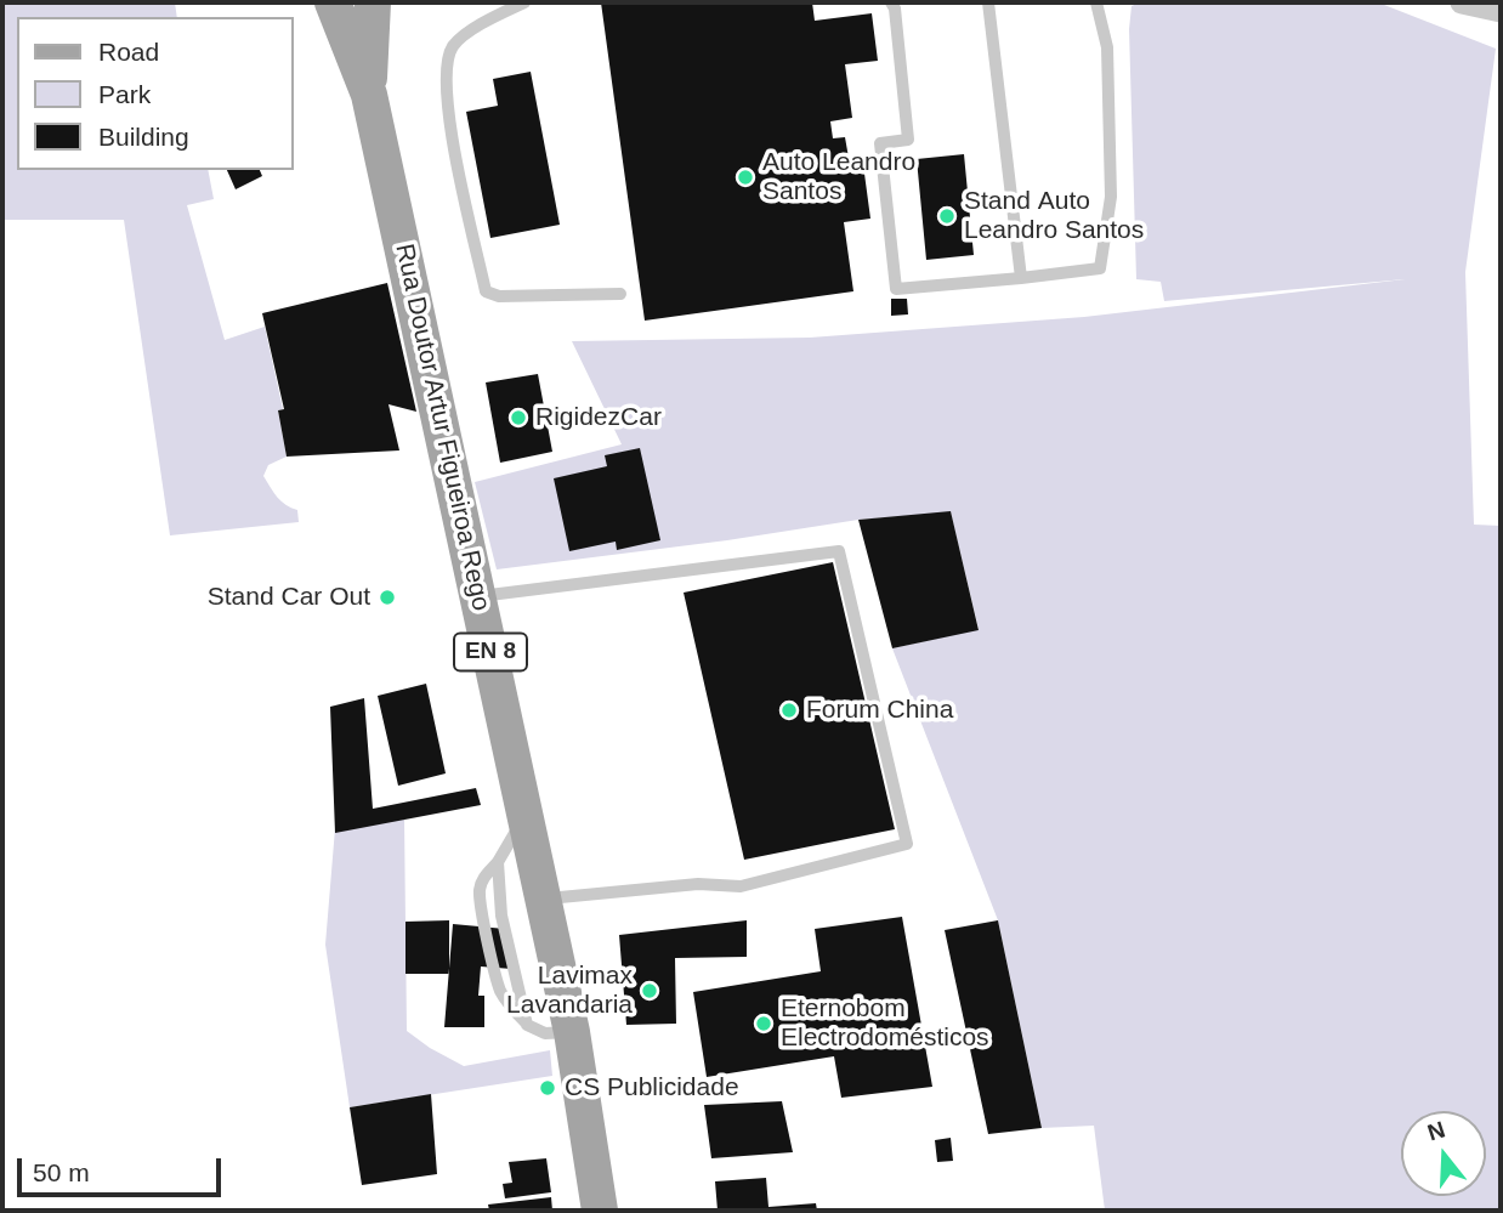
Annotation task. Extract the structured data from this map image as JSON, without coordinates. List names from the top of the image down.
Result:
{
  "streets": {
    "main road": ["Rua Doutor Artur Figueiroa Rego", "EN 8"]
  },
  "places": [
    "Auto Leandro Santos",
    "Stand Auto Leandro Santos",
    "RigidezCar",
    "Stand Car Out",
    "Forum China",
    "Lavimax Lavandaria",
    "Eternobom Electrodomésticos",
    "CS Publicidade"
  ],
  "legend": ["Road", "Park", "Building"],
  "scale_bar": "50 m",
  "north": "top"
}
